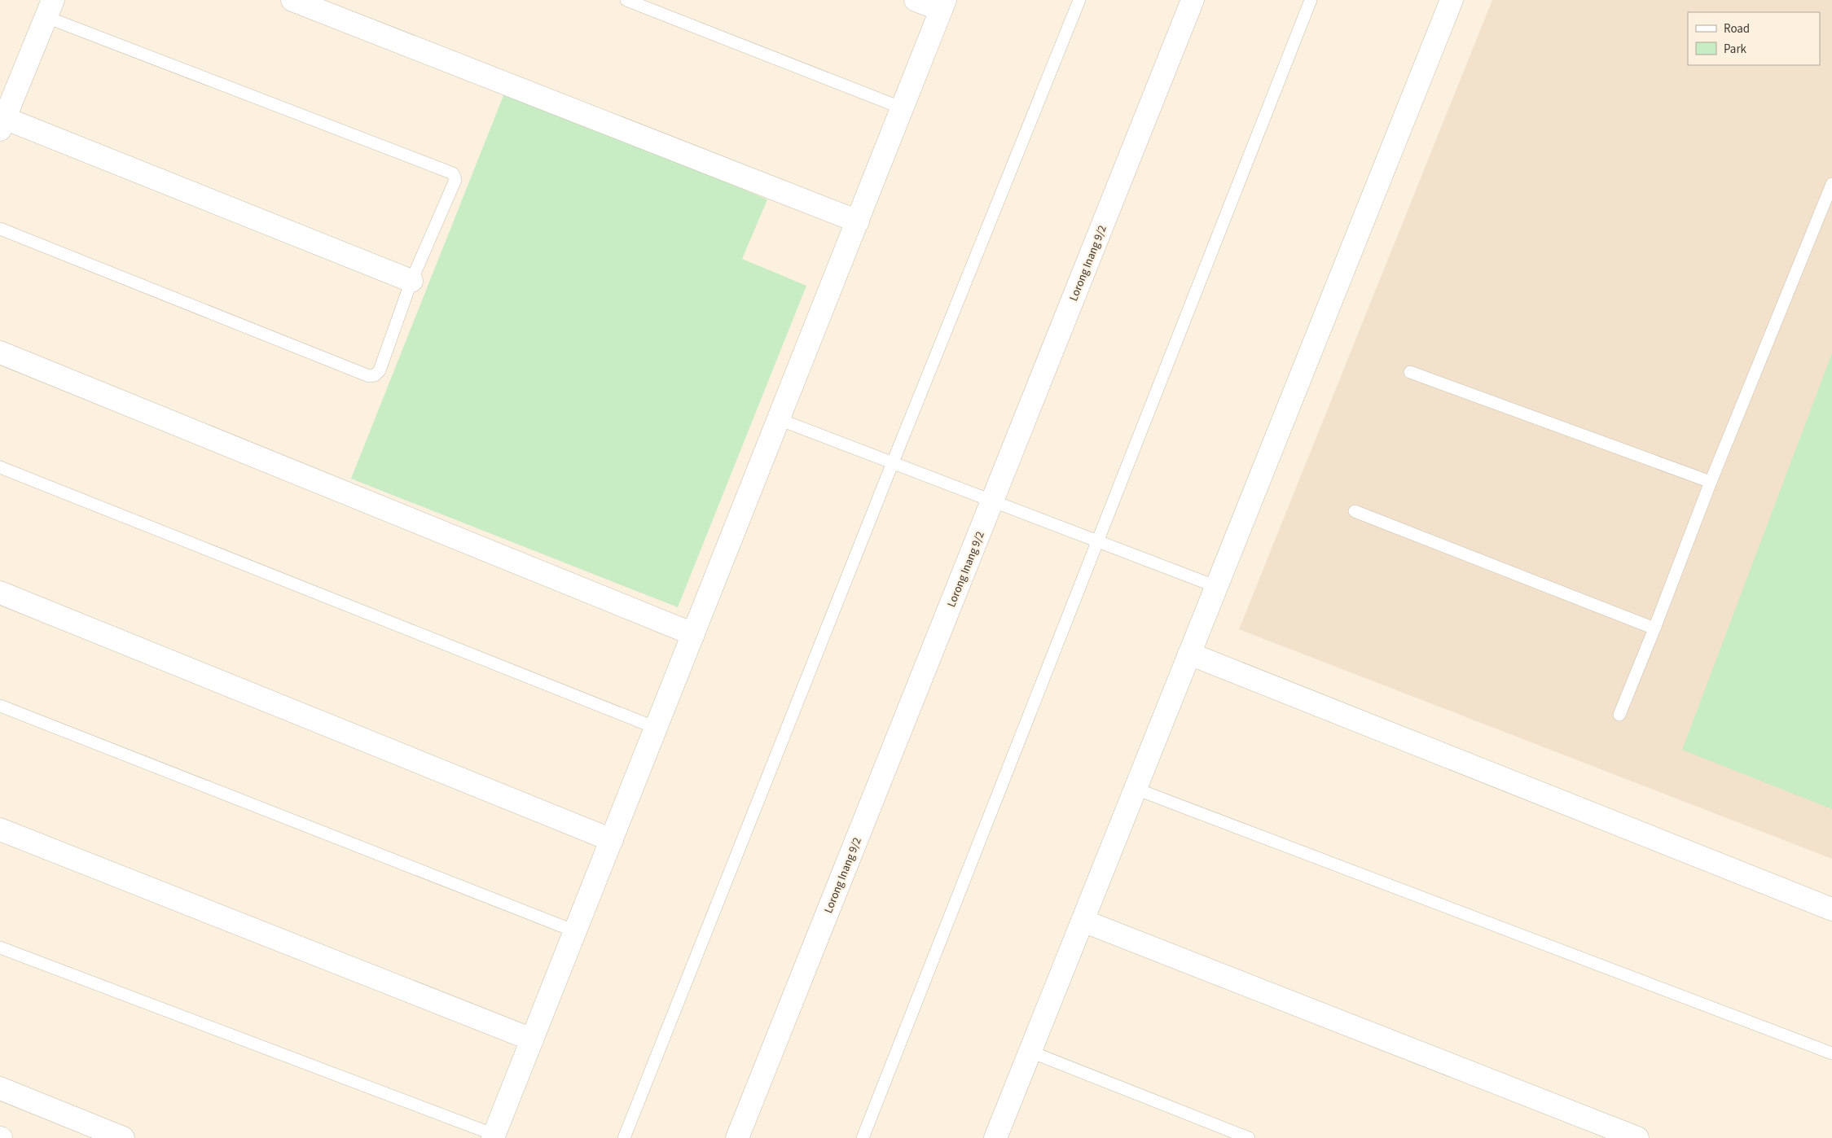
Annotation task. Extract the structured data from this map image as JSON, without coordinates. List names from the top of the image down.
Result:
{
  "streets": {
    "street": ["Lorong Inang 9/2"]
  },
  "legend": ["Road", "Park"]
}
